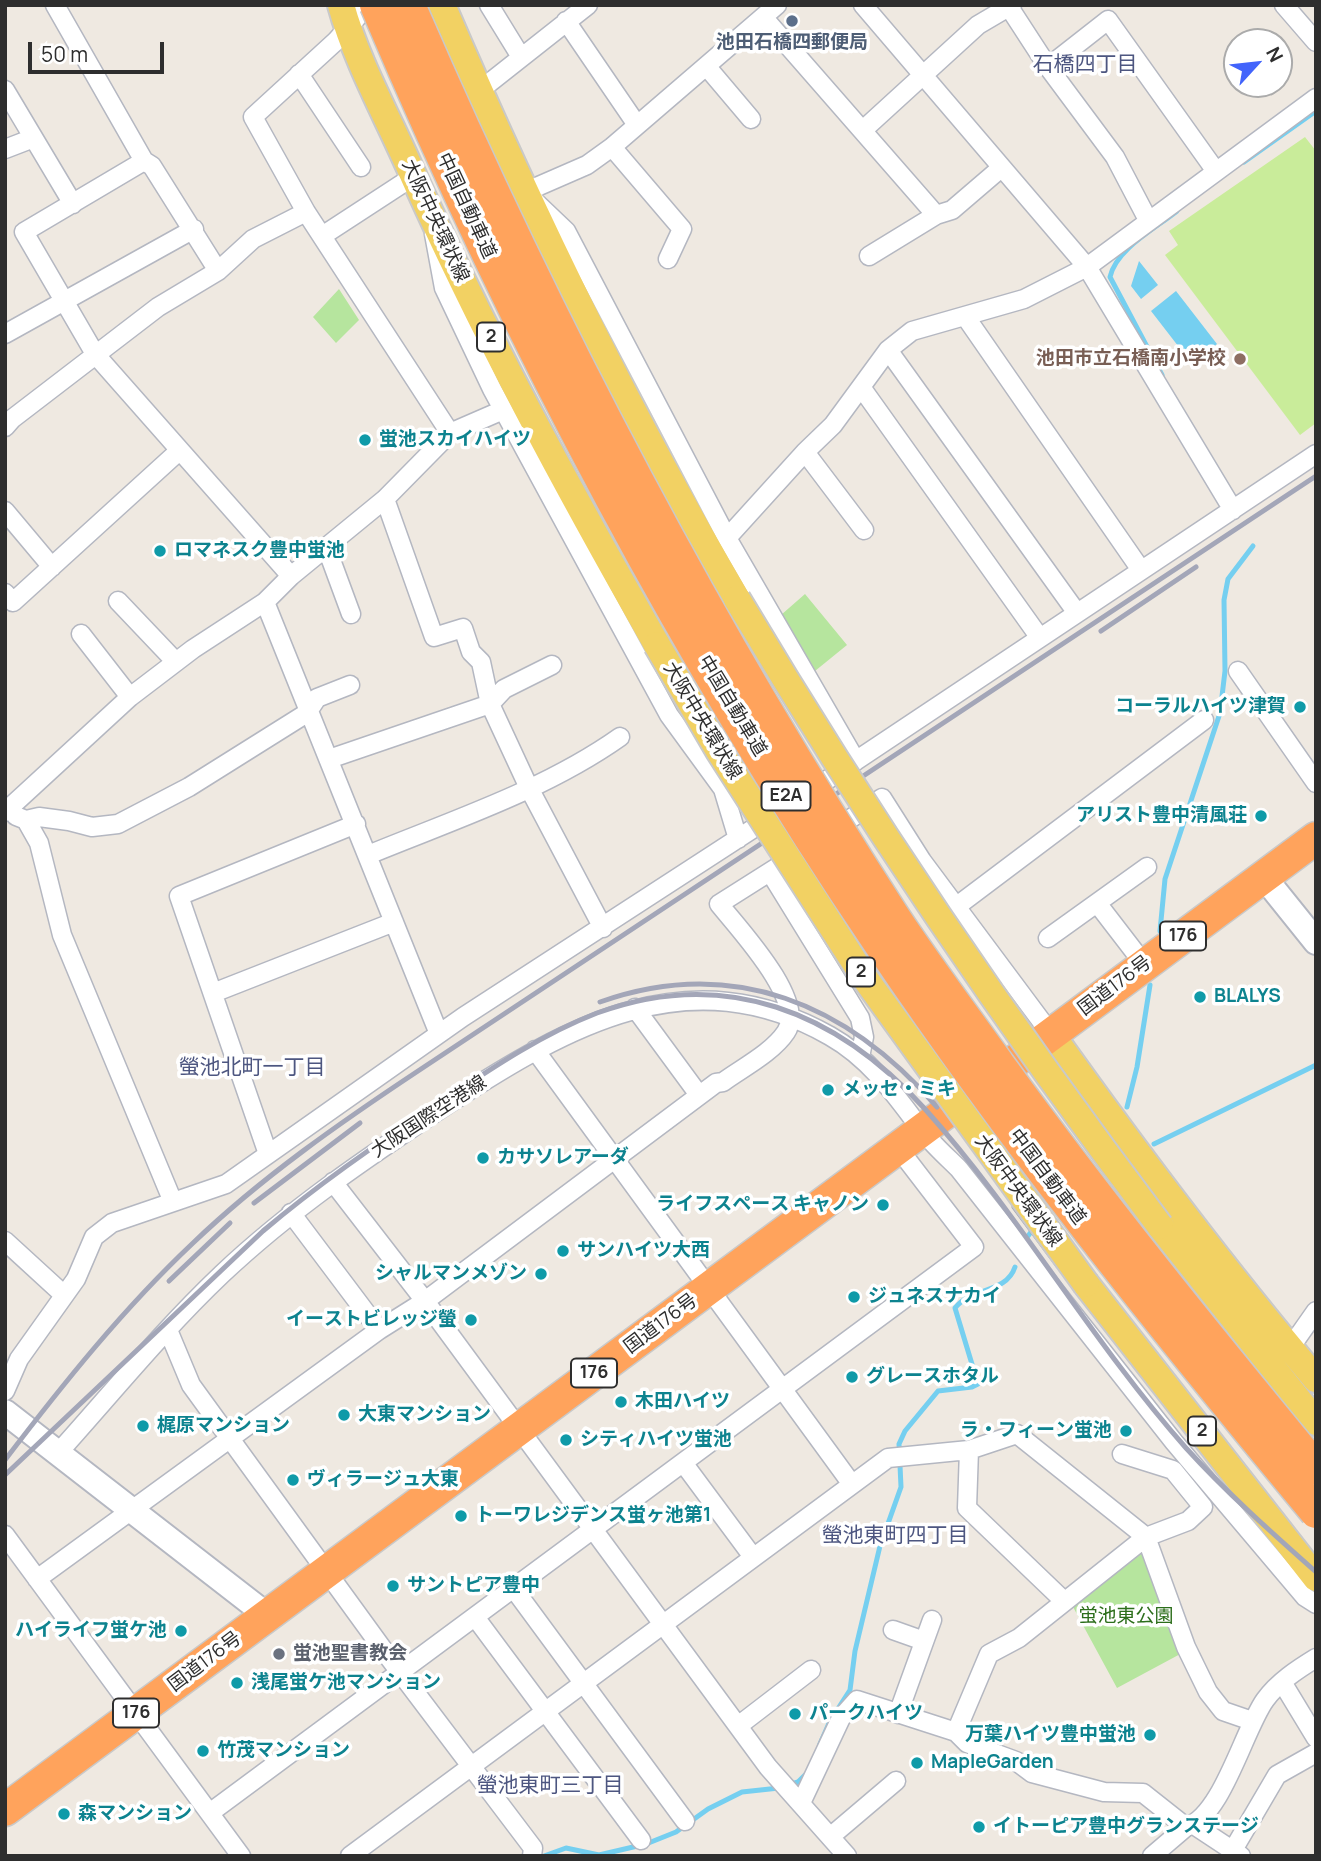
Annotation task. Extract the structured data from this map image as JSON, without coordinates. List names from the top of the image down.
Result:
{
  "streets": {
    "highway": [
      "中国自動車道",
      "E2A",
      "176",
      "国道176号"
    ],
    "main road": ["大阪中央環状線", "2"],
    "street": ["大阪国際空港線"]
  },
  "crossings": [
    ["国道176号", "大阪国際空港線"]
  ],
  "districts": [
    "石橋四丁目",
    "螢池北町一丁目",
    "螢池東町四丁目",
    "螢池東町三丁目"
  ],
  "parks": ["蛍池東公園"],
  "places": [
    "池田石橋四郵便局",
    "池田市立石橋南小学校",
    "蛍池スカイハイツ",
    "ロマネスク豊中蛍池",
    "コーラルハイツ津賀",
    "アリスト豊中清風荘",
    "BLALYS",
    "メッセ・ミキ",
    "カサソレアーダ",
    "ライフスペース キャノン",
    "サンハイツ大西",
    "シャルマンメゾン",
    "ジュネスナカイ",
    "イーストビレッジ螢",
    "グレースホタル",
    "木田ハイツ",
    "大東マンション",
    "梶原マンション",
    "ラ・フィーン蛍池",
    "シティハイツ蛍池",
    "ヴィラージュ大東",
    "トーワレジデンス蛍ヶ池第1",
    "サントピア豊中",
    "ハイライフ蛍ケ池",
    "蛍池聖書教会",
    "浅尾蛍ケ池マンション",
    "パークハイツ",
    "万葉ハイツ豊中蛍池",
    "竹茂マンション",
    "MapleGarden",
    "森マンション",
    "イトーピア豊中グランステージ"
  ],
  "scale_bar": "50 m",
  "north": "top right"
}
